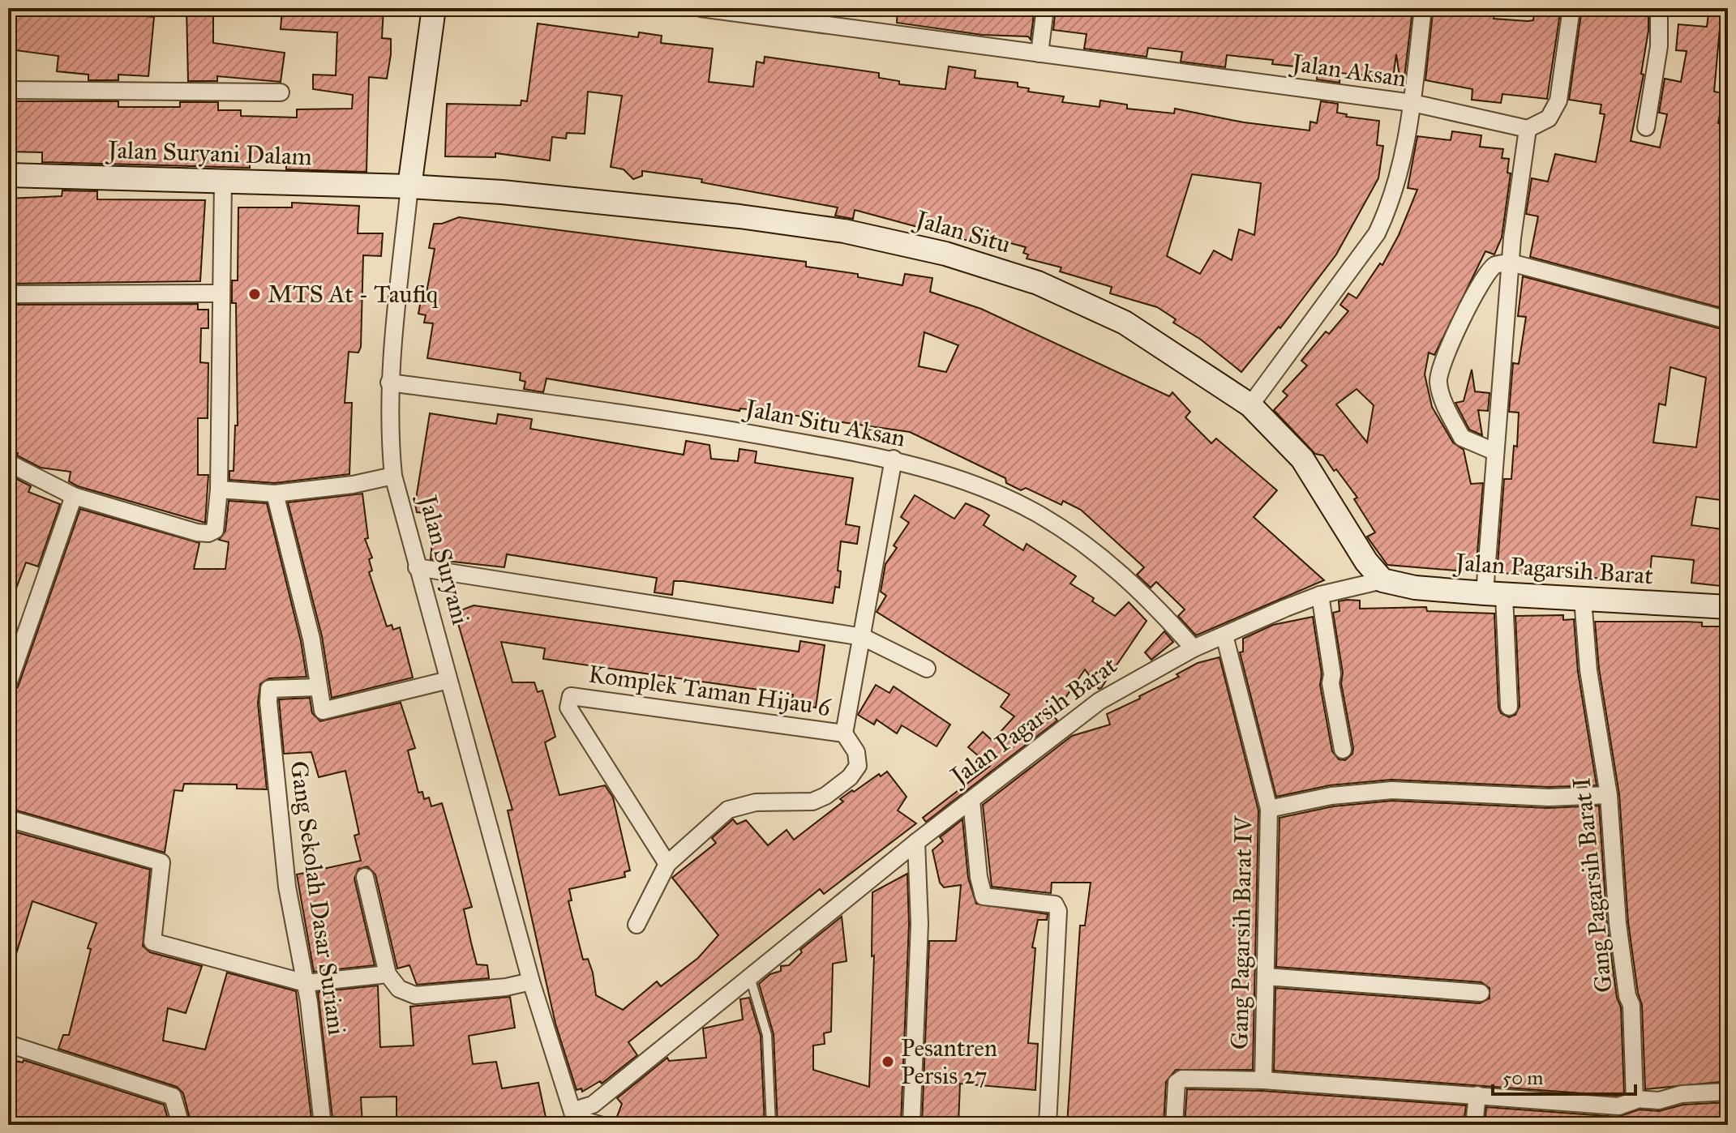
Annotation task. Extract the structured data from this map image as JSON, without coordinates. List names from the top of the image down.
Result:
{
  "streets": {
    "street": [
      "Jalan Aksan",
      "Jalan Suryani Dalam",
      "Jalan Situ",
      "Jalan Situ Aksan",
      "Jalan Suryani",
      "Jalan Pagarsih Barat",
      "Komplek Taman Hijau 6",
      "Gang Pagarsih Barat I",
      "Gang Sekolah Dasar Suriani",
      "Gang Pagarsih Barat IV"
    ]
  },
  "crossings": [
    ["Jalan Suryani Dalam", "Jalan Situ"],
    ["Jalan Suryani Dalam", "Jalan Suryani"],
    ["Jalan Situ", "Jalan Suryani"],
    ["Jalan Situ", "Jalan Pagarsih Barat"],
    ["Jalan Situ Aksan", "Jalan Suryani"],
    ["Jalan Situ Aksan", "Jalan Pagarsih Barat"],
    ["Jalan Suryani", "Jalan Pagarsih Barat"],
    ["Jalan Pagarsih Barat", "Gang Pagarsih Barat I"],
    ["Jalan Pagarsih Barat", "Gang Pagarsih Barat IV"]
  ],
  "places": ["MTS At - Taufiq", "Pesantren Persis 27"],
  "scale_bar": "50 m"
}
